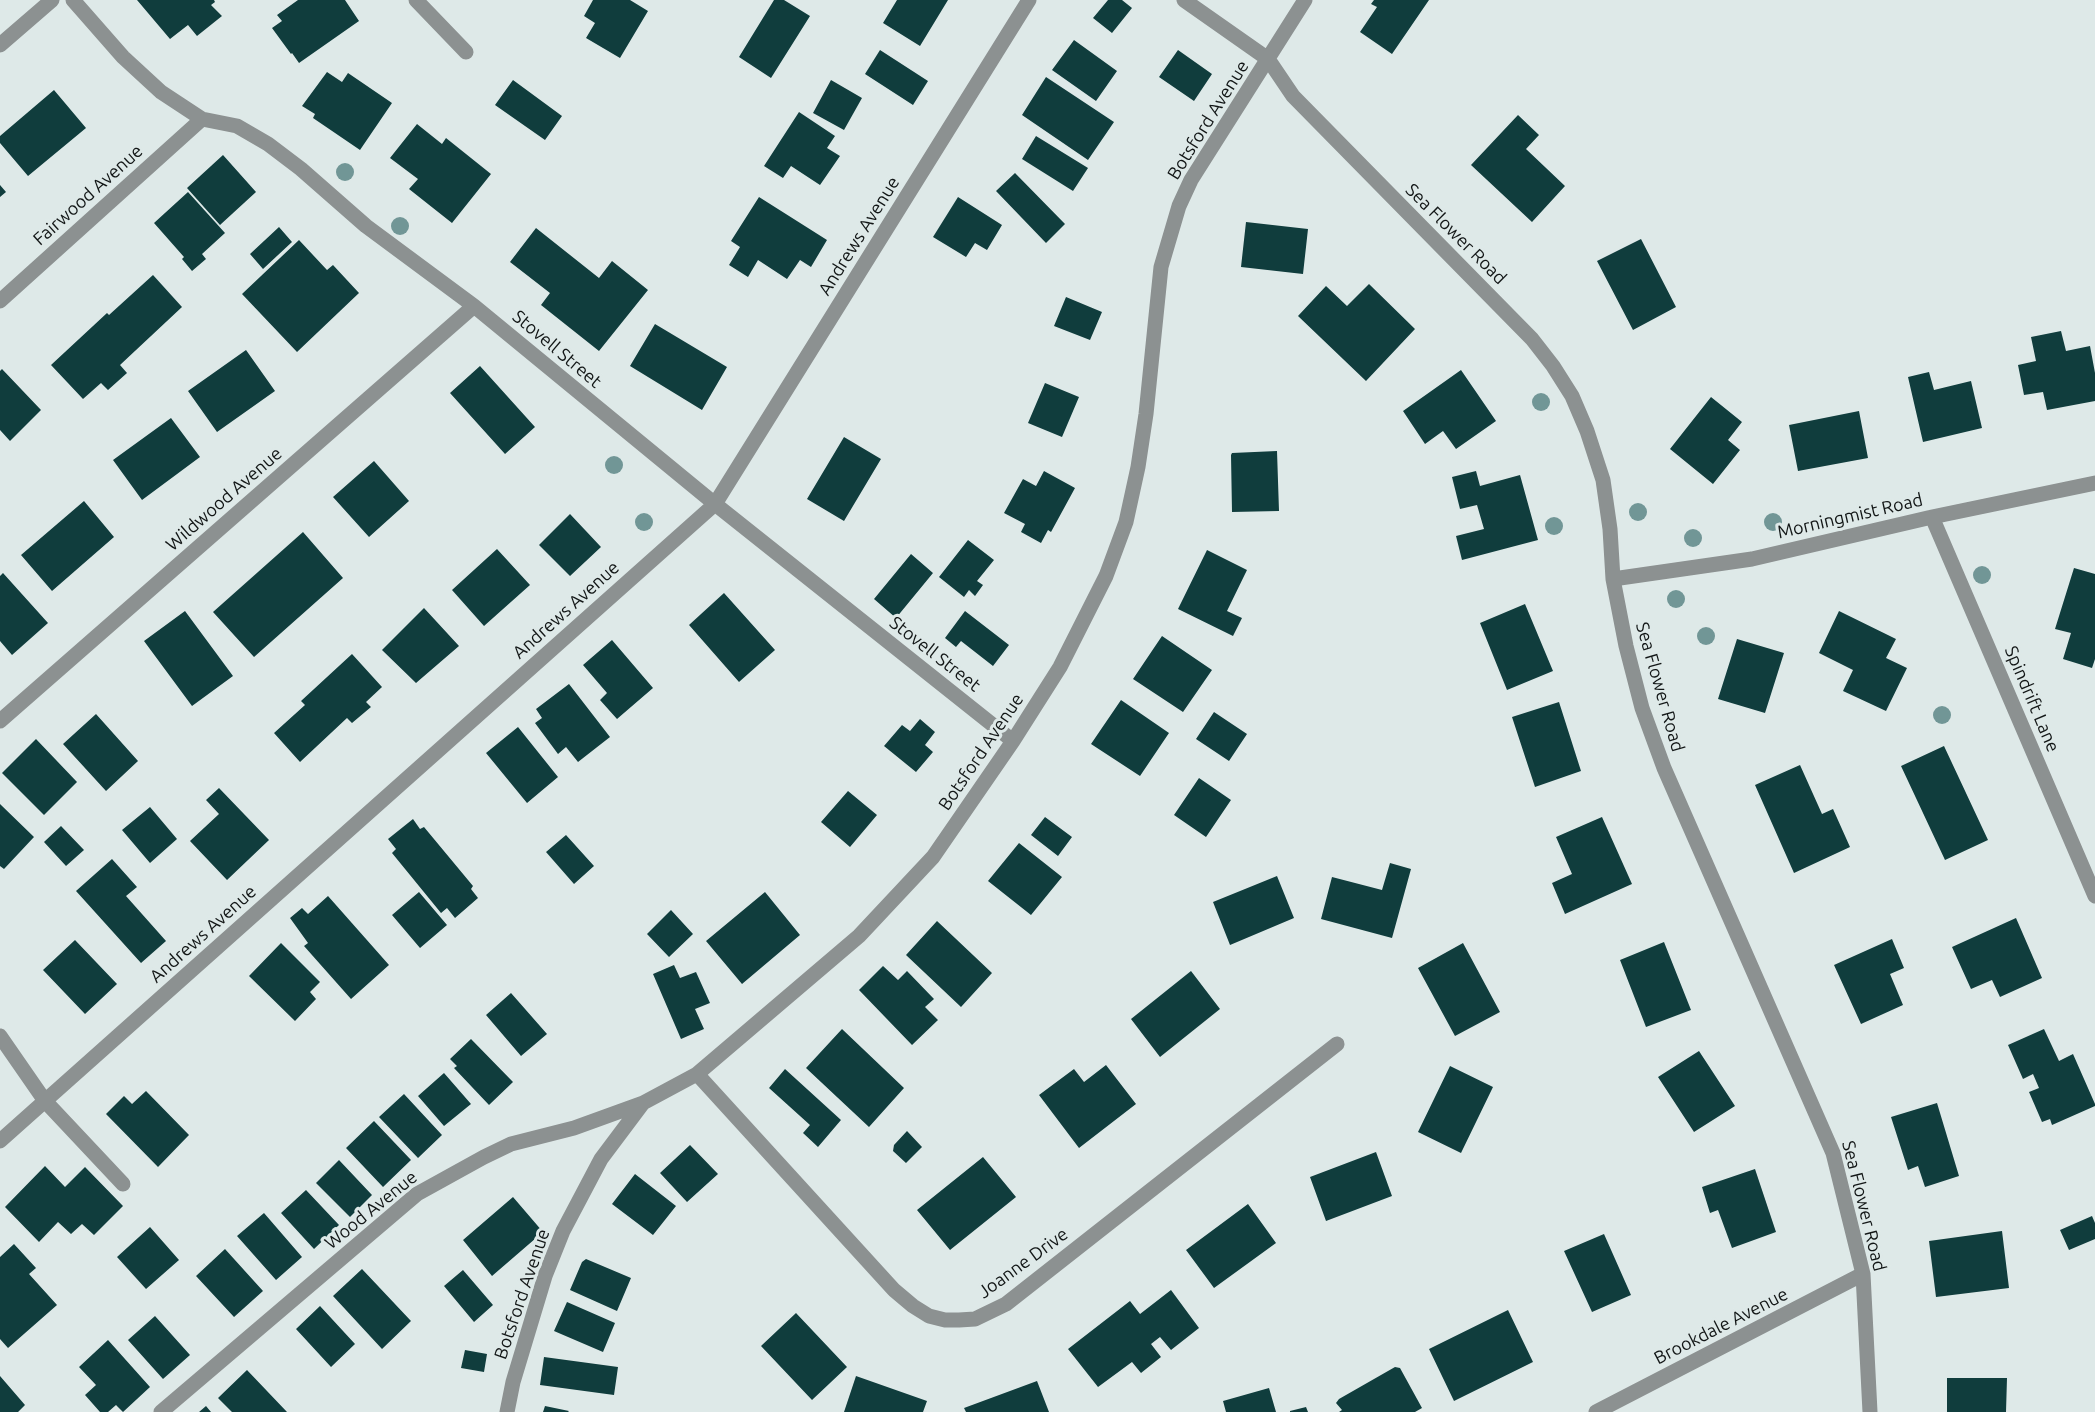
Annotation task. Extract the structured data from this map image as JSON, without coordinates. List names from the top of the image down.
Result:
{
  "streets": {
    "street": [
      "Botsford Avenue",
      "Fairwood Avenue",
      "Sea Flower Road",
      "Andrews Avenue",
      "Stovell Street",
      "Wildwood Avenue",
      "Morningmist Road",
      "Spindrift Lane",
      "Wood Avenue",
      "Joanne Drive",
      "Brookdale Avenue"
    ]
  },
  "crossings": [
    ["Botsford Avenue", "Sea Flower Road"],
    ["Botsford Avenue", "Stovell Street"],
    ["Botsford Avenue", "Wood Avenue"],
    ["Botsford Avenue", "Joanne Drive"],
    ["Fairwood Avenue", "Stovell Street"],
    ["Sea Flower Road", "Morningmist Road"],
    ["Sea Flower Road", "Brookdale Avenue"],
    ["Andrews Avenue", "Stovell Street"],
    ["Stovell Street", "Wildwood Avenue"],
    ["Morningmist Road", "Spindrift Lane"]
  ]
}
